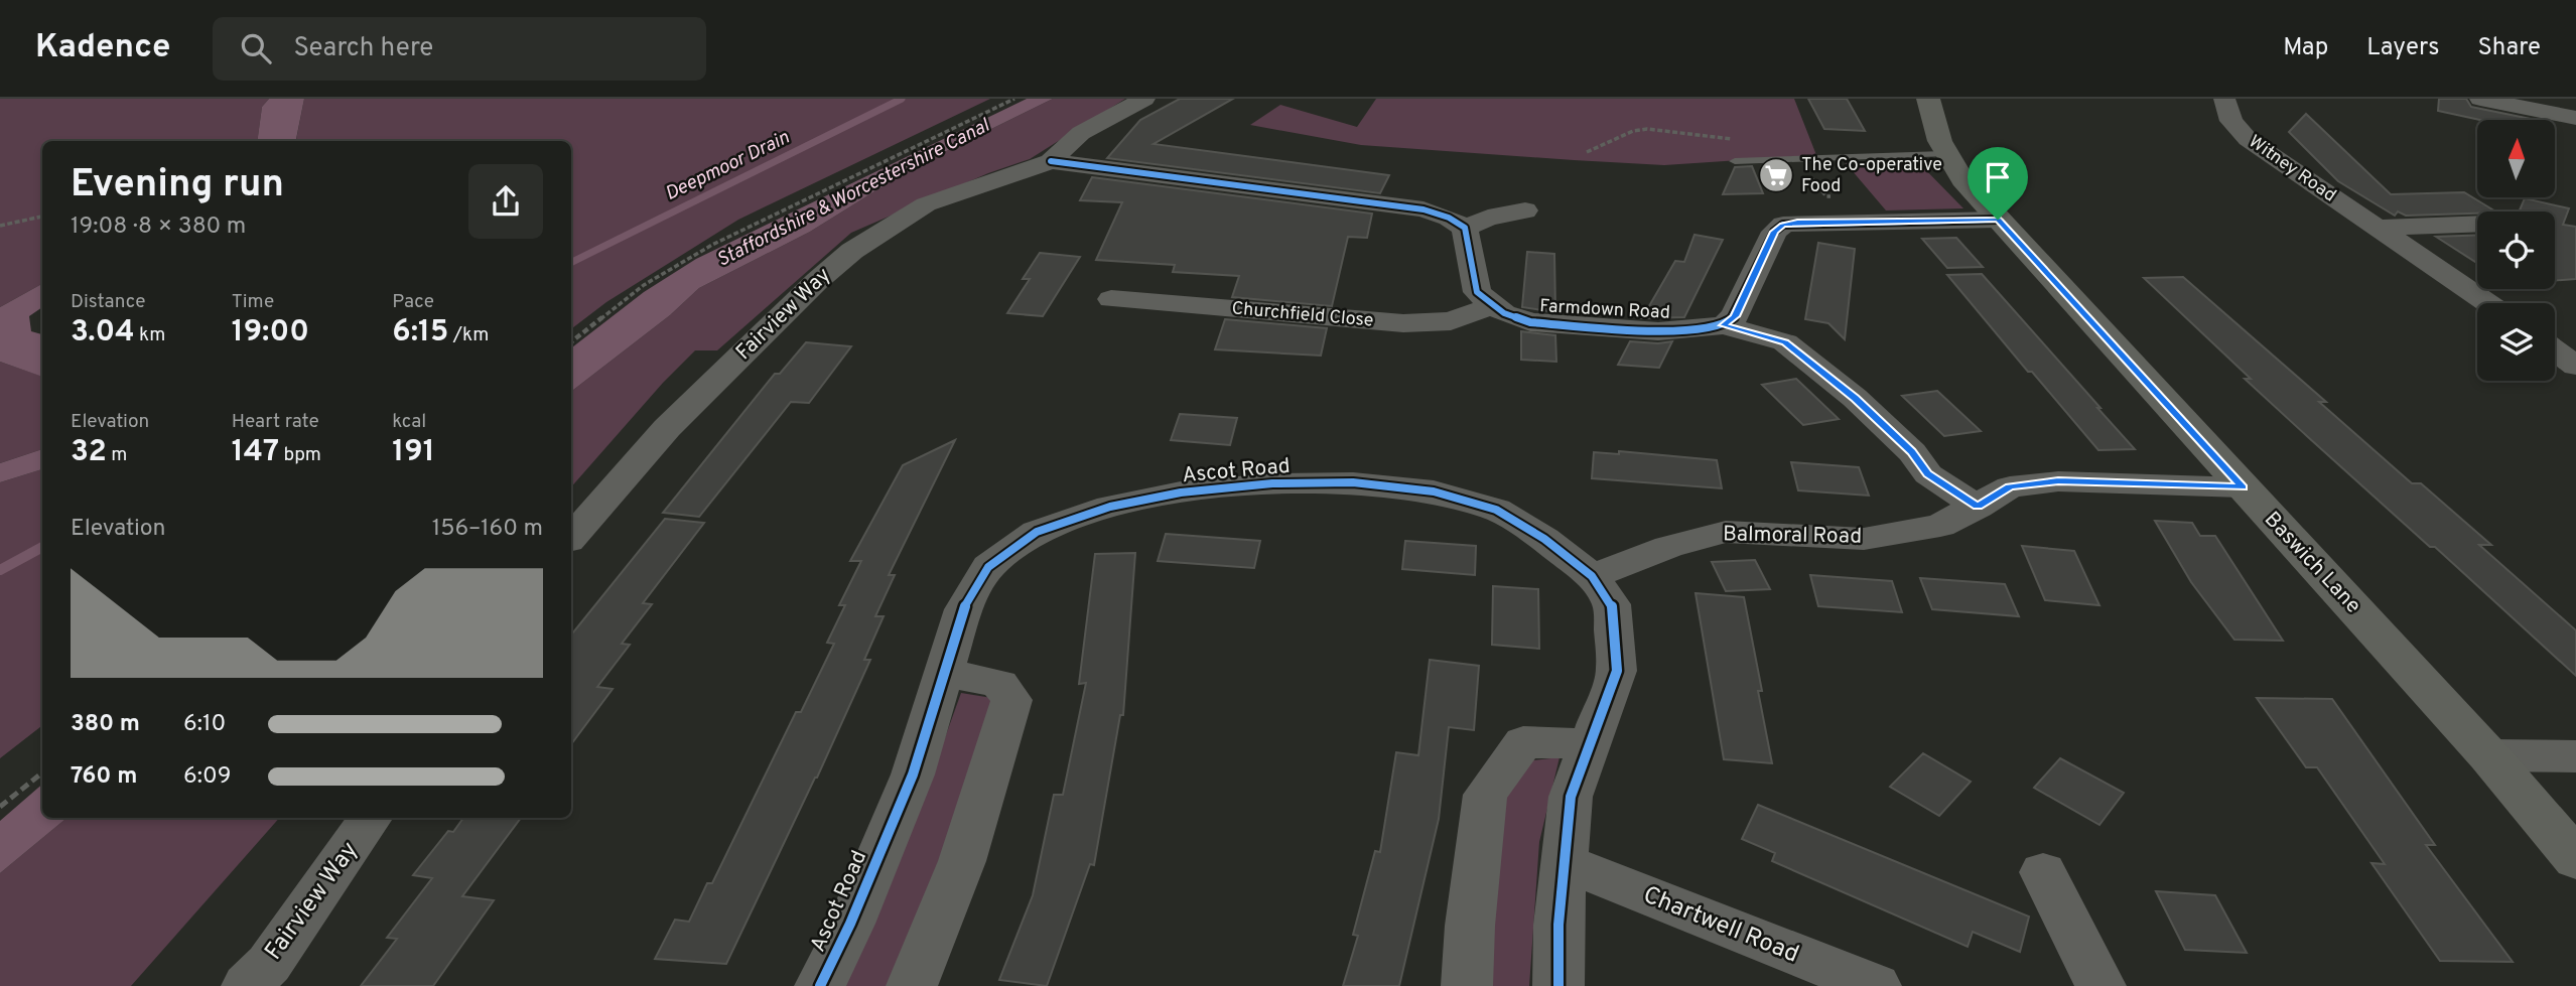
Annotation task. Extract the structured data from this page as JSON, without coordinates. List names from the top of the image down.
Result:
{
  "streets": {
    "street": [
      "Witney Road",
      "Farmdown Road",
      "Fairview Way",
      "Churchfield Close",
      "Ascot Road",
      "Balmoral Road",
      "Baswich Lane",
      "Chartwell Road"
    ]
  },
  "crossings": [
    ["Farmdown Road", "Churchfield Close"],
    ["Ascot Road", "Balmoral Road"],
    ["Ascot Road", "Chartwell Road"],
    ["Balmoral Road", "Baswich Lane"]
  ],
  "water": ["Deepmoor Drain", "Staffordshire & Worcestershire Canal"],
  "places": {
    "supermarket": ["The Co-operative Food"]
  },
  "north": "top",
  "page": {
    "header": "Kadence",
    "search": "Search here",
    "nav": ["Map", "Layers", "Share"],
    "heading": ["Evening run", "19:08 · 8 × 380 m"],
    "stats": [
      ["Distance", "3.04 km"],
      ["Time", "19:00"],
      ["Pace", "6:15 /km"],
      ["Elevation", "32 m"],
      ["Heart rate", "147 bpm"],
      ["kcal", "191"]
    ],
    "chart": ["Elevation", "156–160 m"],
    "list": [
      {
        "name": "380 m",
        "note": "6:10"
      },
      {
        "name": "760 m",
        "note": "6:09"
      }
    ]
  }
}
